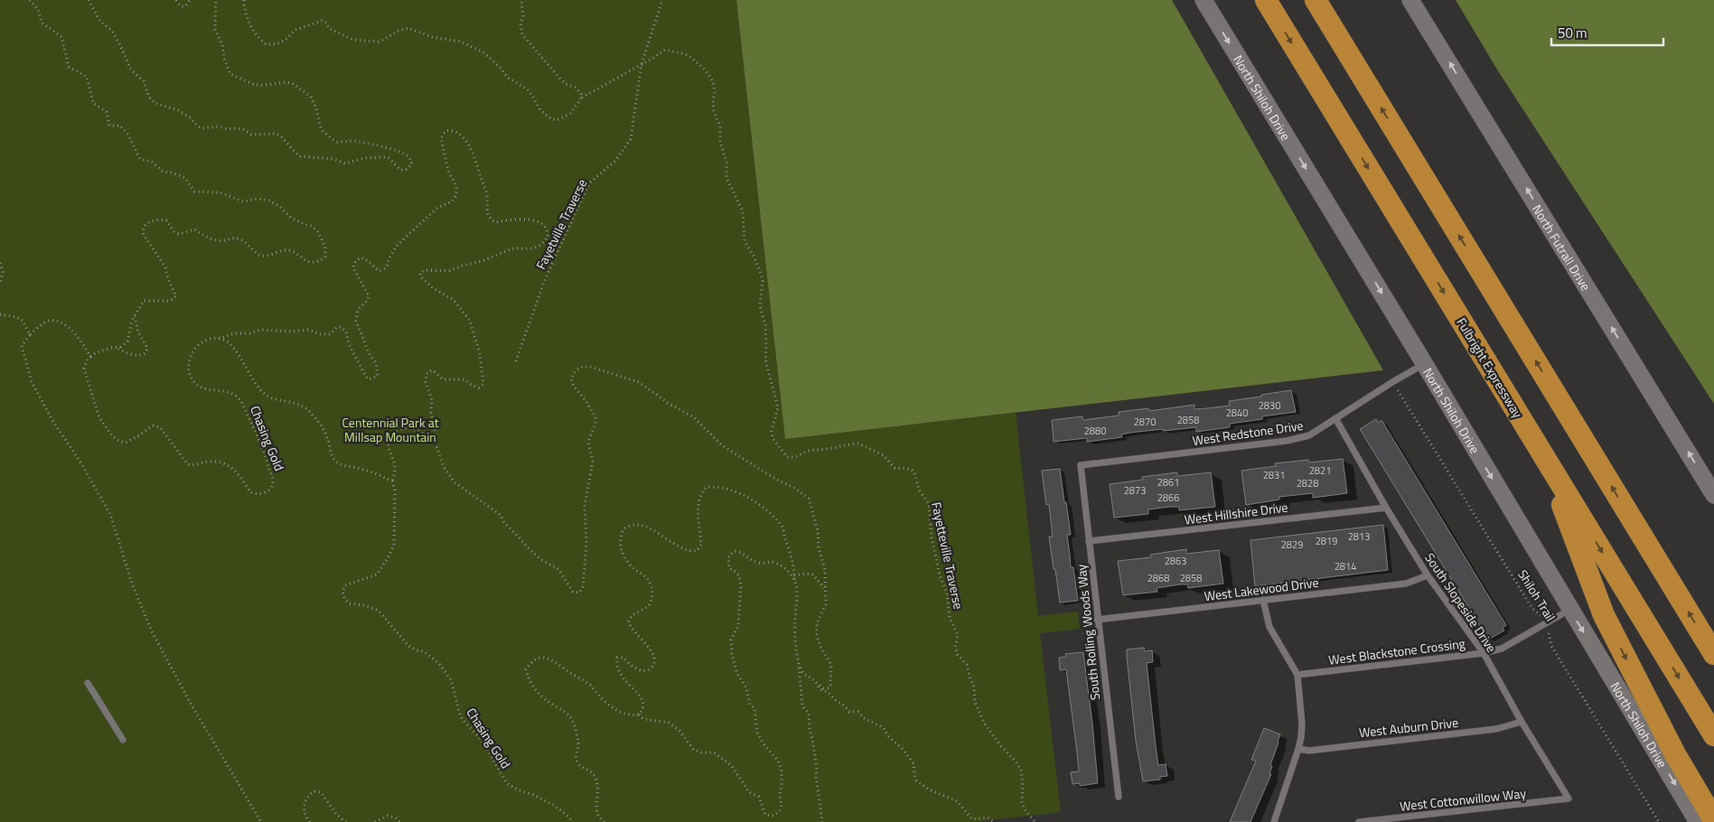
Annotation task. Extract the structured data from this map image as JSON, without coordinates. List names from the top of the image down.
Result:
{
  "streets": {
    "highway": ["Fulbright Expressway"],
    "main road": ["North Shiloh Drive", "North Futrall Drive"],
    "lane": [
      "West Redstone Drive",
      "West Hillshire Drive",
      "West Lakewood Drive",
      "South Slopeside Drive",
      "South Rolling Woods Way",
      "West Blackstone Crossing",
      "West Auburn Drive",
      "West Cottonwillow Way"
    ],
    "path": [
      "Fayetville Traverse",
      "Chasing Gold",
      "Fayetteville Traverse",
      "Shiloh Trail"
    ]
  },
  "crossings": [
    ["North Shiloh Drive", "West Redstone Drive"],
    ["North Shiloh Drive", "West Blackstone Crossing"],
    ["Fayetville Traverse", "Fayetteville Traverse"],
    ["West Redstone Drive", "Shiloh Trail"],
    ["West Redstone Drive", "South Slopeside Drive"],
    ["West Redstone Drive", "South Rolling Woods Way"],
    ["West Hillshire Drive", "South Slopeside Drive"],
    ["West Hillshire Drive", "South Rolling Woods Way"],
    ["West Lakewood Drive", "South Slopeside Drive"],
    ["West Lakewood Drive", "South Rolling Woods Way"],
    ["Shiloh Trail", "West Blackstone Crossing"],
    ["South Slopeside Drive", "West Blackstone Crossing"],
    ["South Slopeside Drive", "West Auburn Drive"],
    ["South Slopeside Drive", "West Cottonwillow Way"]
  ],
  "one_way": ["North Shiloh Drive", "North Futrall Drive"],
  "parks": ["Centennial Park at Millsap Mountain"],
  "house_numbers": [
    "2830",
    "2840",
    "2858",
    "2870",
    "2880",
    "2821",
    "2831",
    "2861",
    "2828",
    "2873",
    "2866",
    "2813",
    "2819",
    "2829",
    "2863",
    "2814",
    "2868",
    "2858"
  ],
  "scale_bar": "50 m"
}
